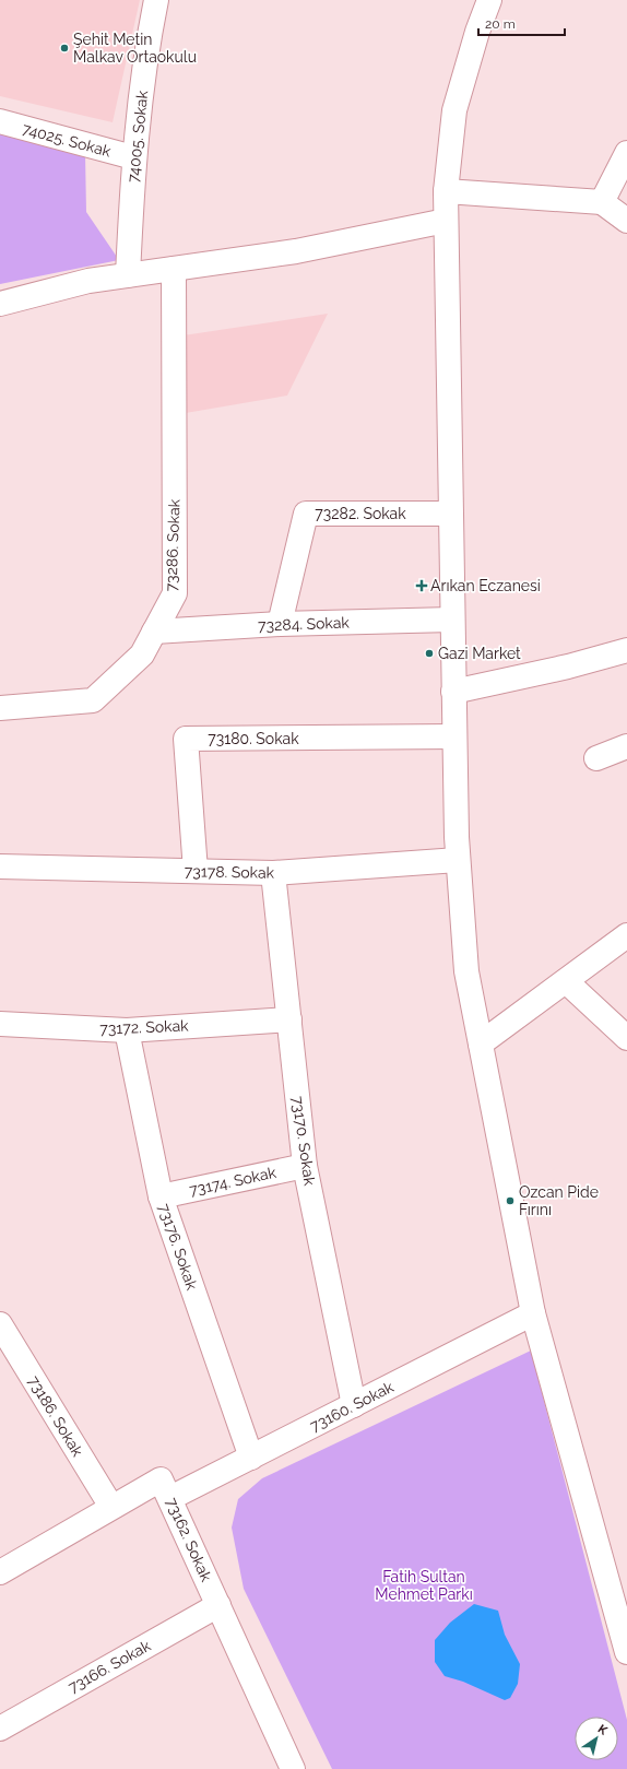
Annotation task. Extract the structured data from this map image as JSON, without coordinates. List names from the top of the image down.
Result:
{
  "streets": {
    "street": [
      "74005. Sokak",
      "74025. Sokak",
      "73282. Sokak",
      "73286. Sokak",
      "73284. Sokak",
      "73180. Sokak",
      "73178. Sokak",
      "73172. Sokak",
      "73170. Sokak",
      "73174. Sokak",
      "73176. Sokak",
      "73160. Sokak",
      "73186. Sokak",
      "73162. Sokak",
      "73166. Sokak"
    ]
  },
  "crossings": [
    ["74005. Sokak", "74025. Sokak"],
    ["73282. Sokak", "73284. Sokak"],
    ["73286. Sokak", "73284. Sokak"],
    ["73180. Sokak", "73178. Sokak"],
    ["73178. Sokak", "73170. Sokak"],
    ["73172. Sokak", "73170. Sokak"],
    ["73172. Sokak", "73176. Sokak"],
    ["73170. Sokak", "73174. Sokak"],
    ["73170. Sokak", "73160. Sokak"],
    ["73174. Sokak", "73176. Sokak"],
    ["73176. Sokak", "73160. Sokak"],
    ["73160. Sokak", "73162. Sokak"],
    ["73186. Sokak", "73162. Sokak"],
    ["73162. Sokak", "73166. Sokak"]
  ],
  "parks": ["Fatih Sultan Mehmet Parkı"],
  "places": {
    "other": ["Şehit Metin Malkav Ortaokulu", "Gazi Market", "Ozcan Pide Fırını"],
    "health": ["Arıkan Eczanesi"]
  },
  "scale_bar": "20 m",
  "north": "top right"
}
